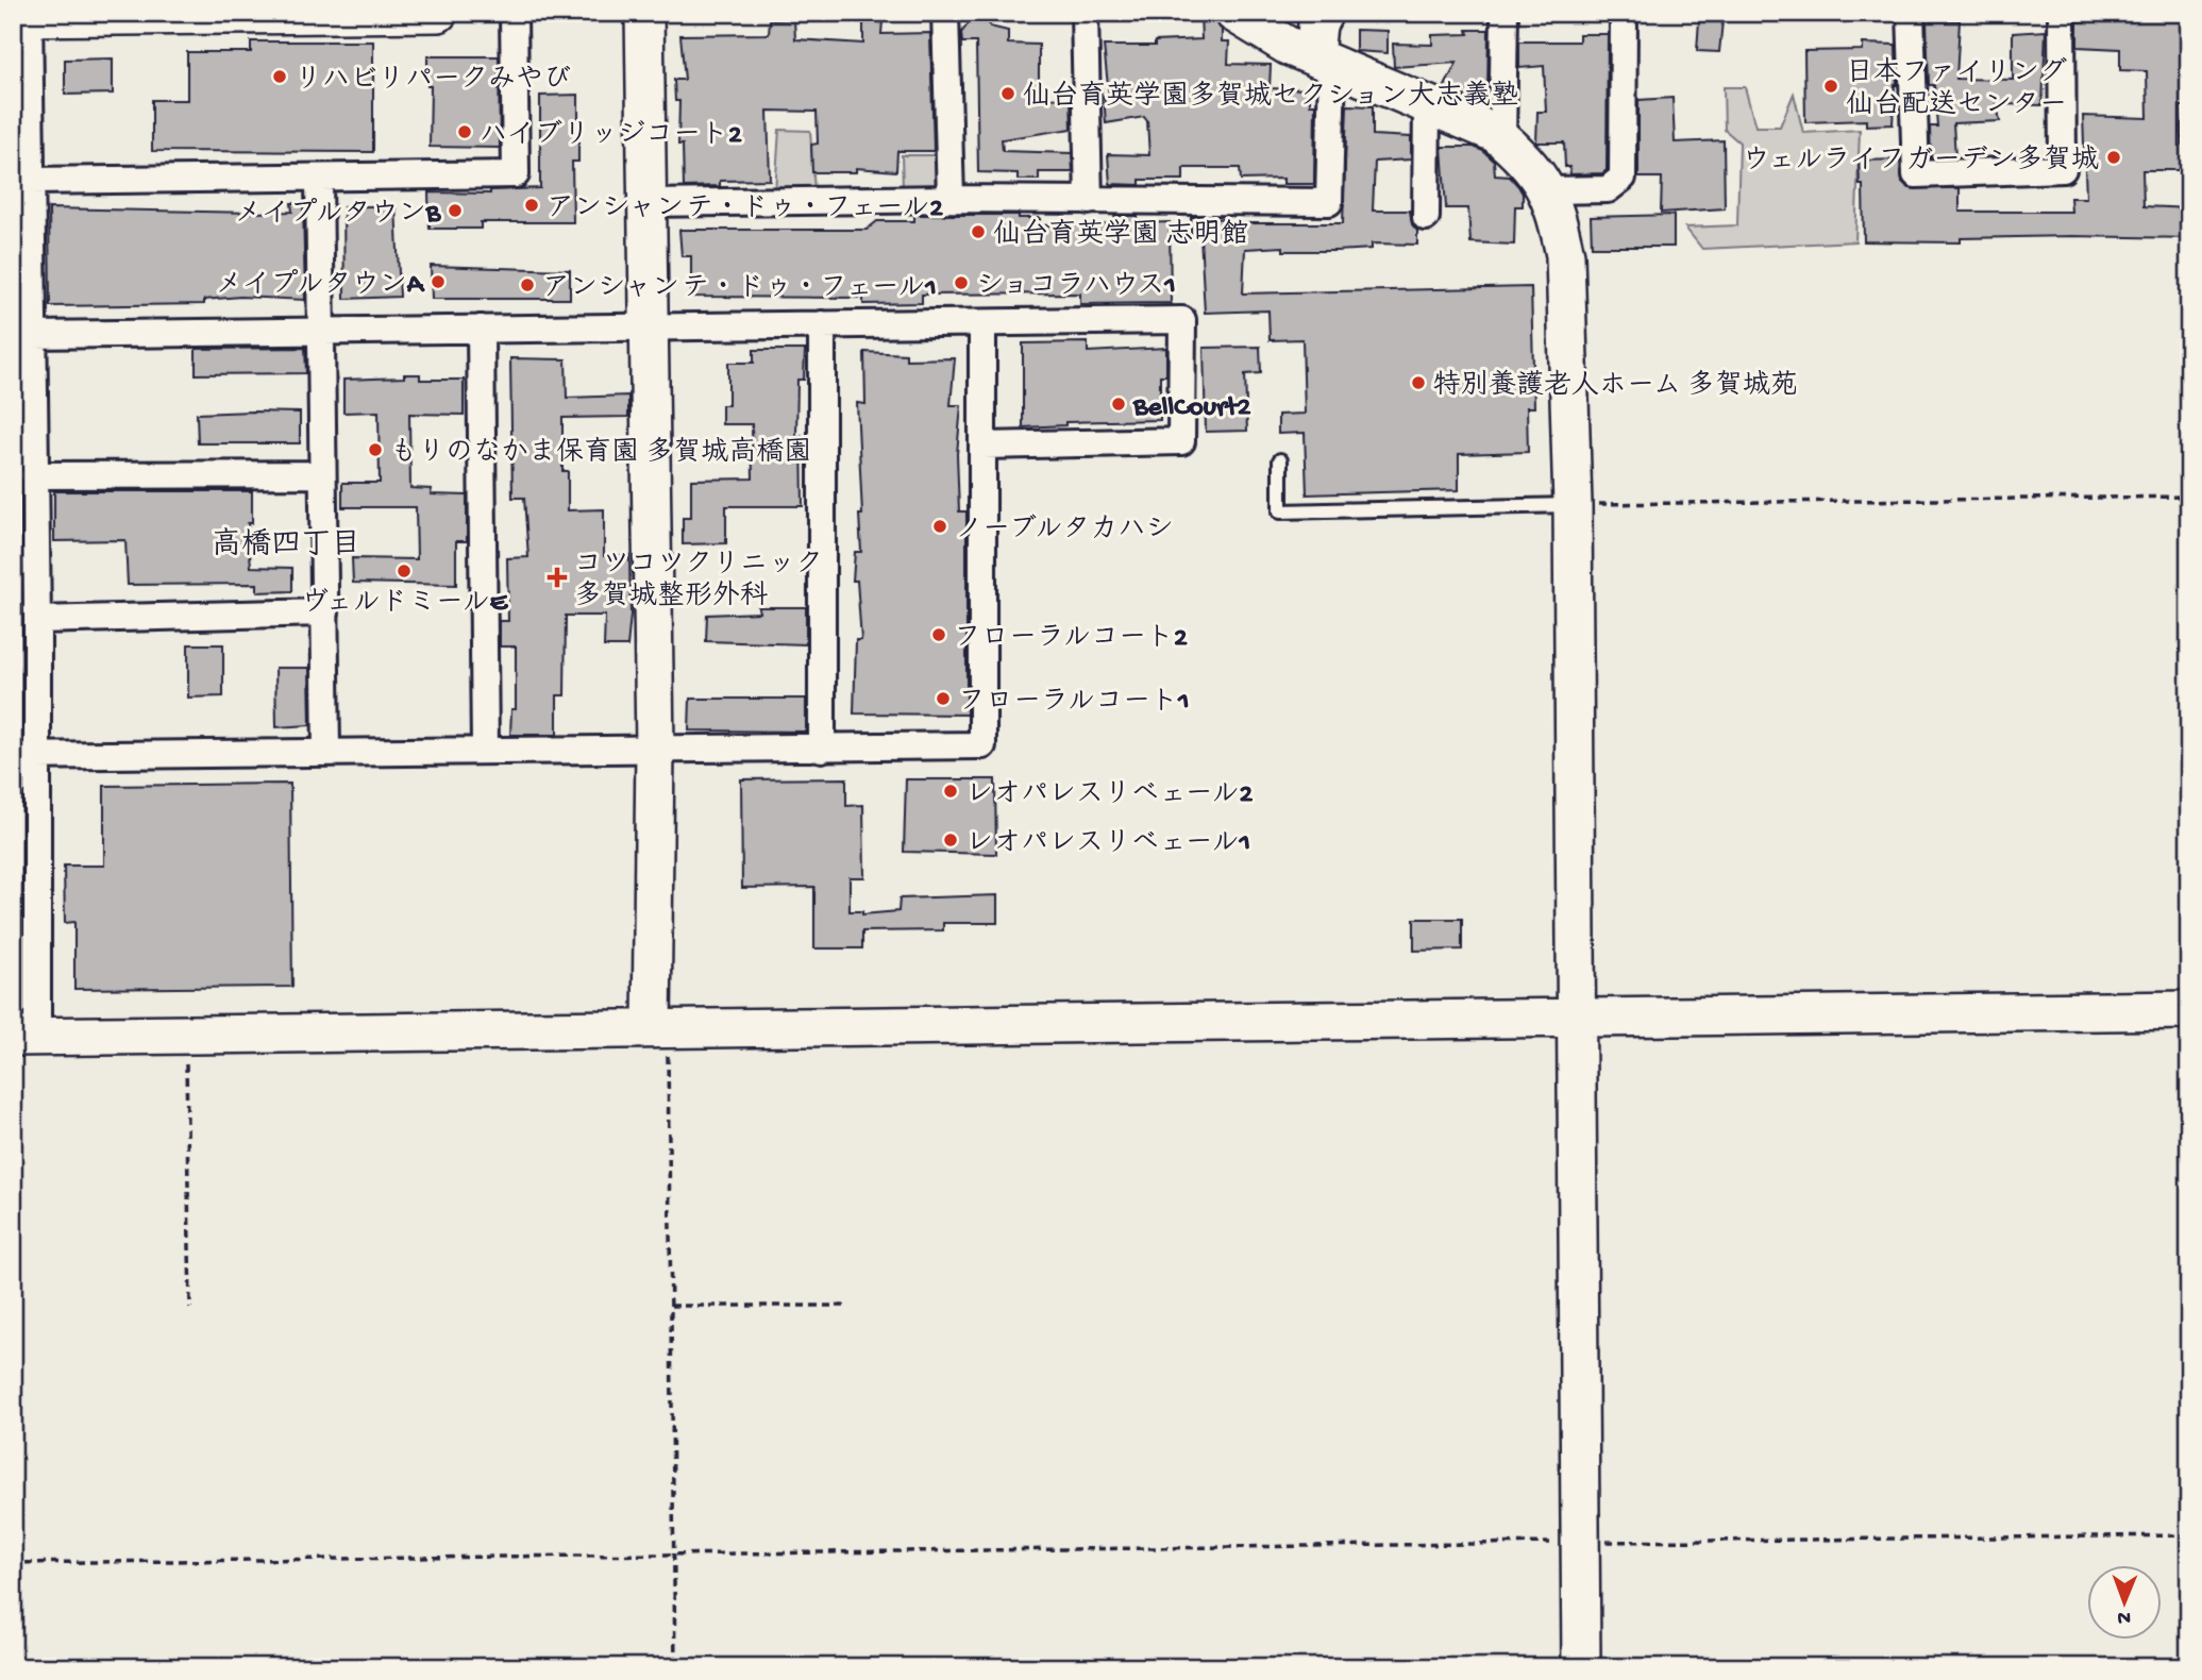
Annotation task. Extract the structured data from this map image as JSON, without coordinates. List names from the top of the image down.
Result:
{
  "districts": ["高橋四丁目"],
  "places": {
    "other": [
      "リハビリパークみやび",
      "日本ファイリング 仙台配送センター",
      "仙台育英学園多賀城セクション大志義塾",
      "ハイブリッジコート2",
      "ウェルライフガーデン多賀城",
      "アンシャンテ・ドゥ・フェール2",
      "メイプルタウンB",
      "仙台育英学園 志明館",
      "メイプルタウンA",
      "ショコラハウス1",
      "アンシャンテ・ドゥ・フェール1",
      "特別養護老人ホーム 多賀城苑",
      "BellCourt2",
      "もりのなかま保育園 多賀城高橋園",
      "ノーブルタカハシ",
      "ヴェルドミールE",
      "フローラルコート2",
      "フローラルコート1",
      "レオパレスリベェール2",
      "レオパレスリベェール1"
    ],
    "health": ["コツコツクリニック 多賀城整形外科"]
  },
  "north": "bottom"
}
